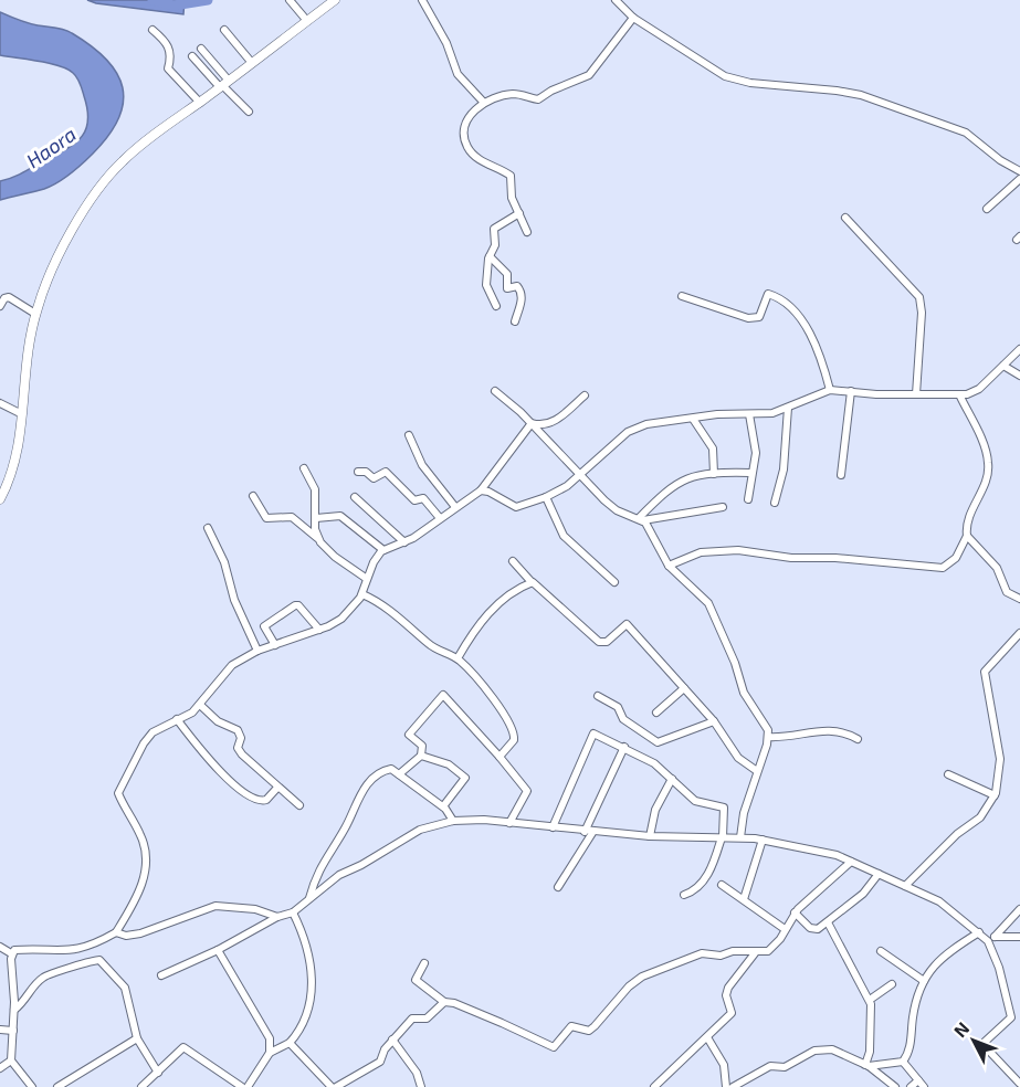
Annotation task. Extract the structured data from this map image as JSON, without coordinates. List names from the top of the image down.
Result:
{
  "water": ["Haora"],
  "north": "top left"
}
